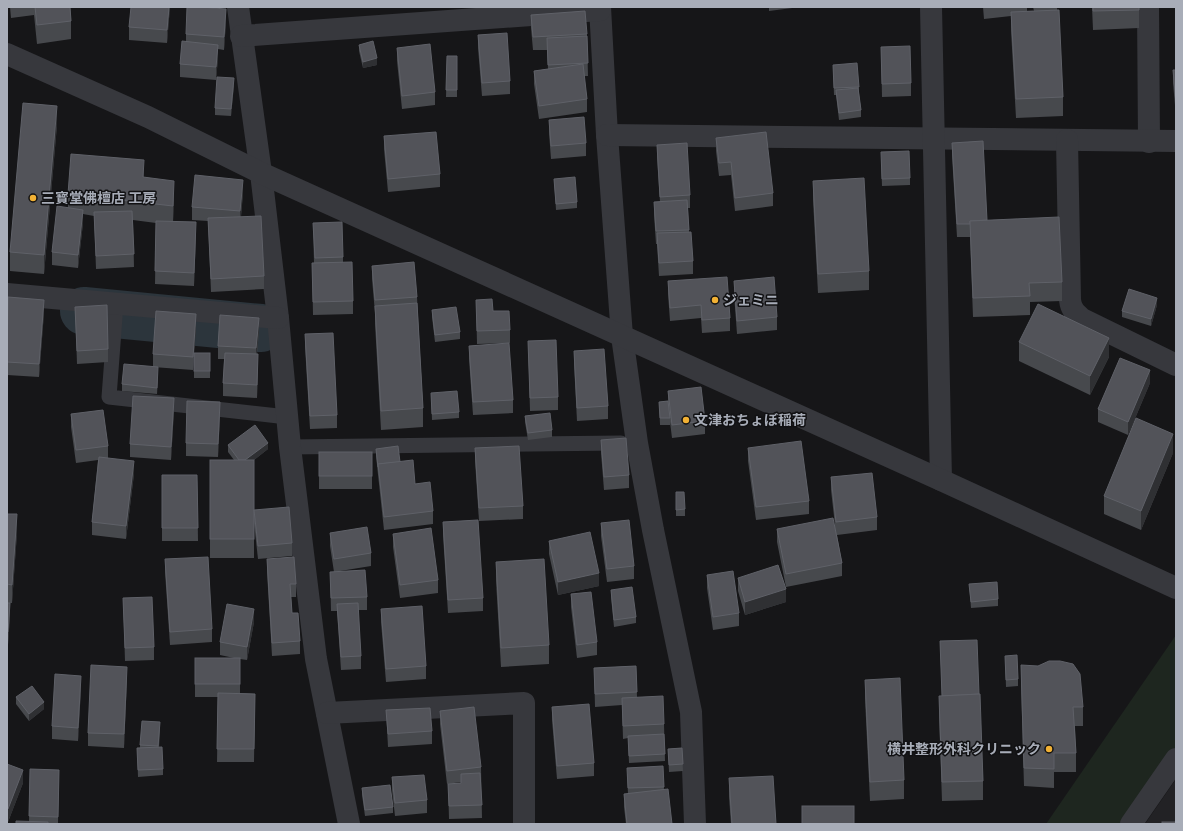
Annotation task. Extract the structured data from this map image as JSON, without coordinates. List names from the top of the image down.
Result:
{
  "places": [
    "三寳堂佛檀店 工房",
    "ジェミニ",
    "文津おちょぼ稲荷",
    "横井整形外科クリニック"
  ]
}
